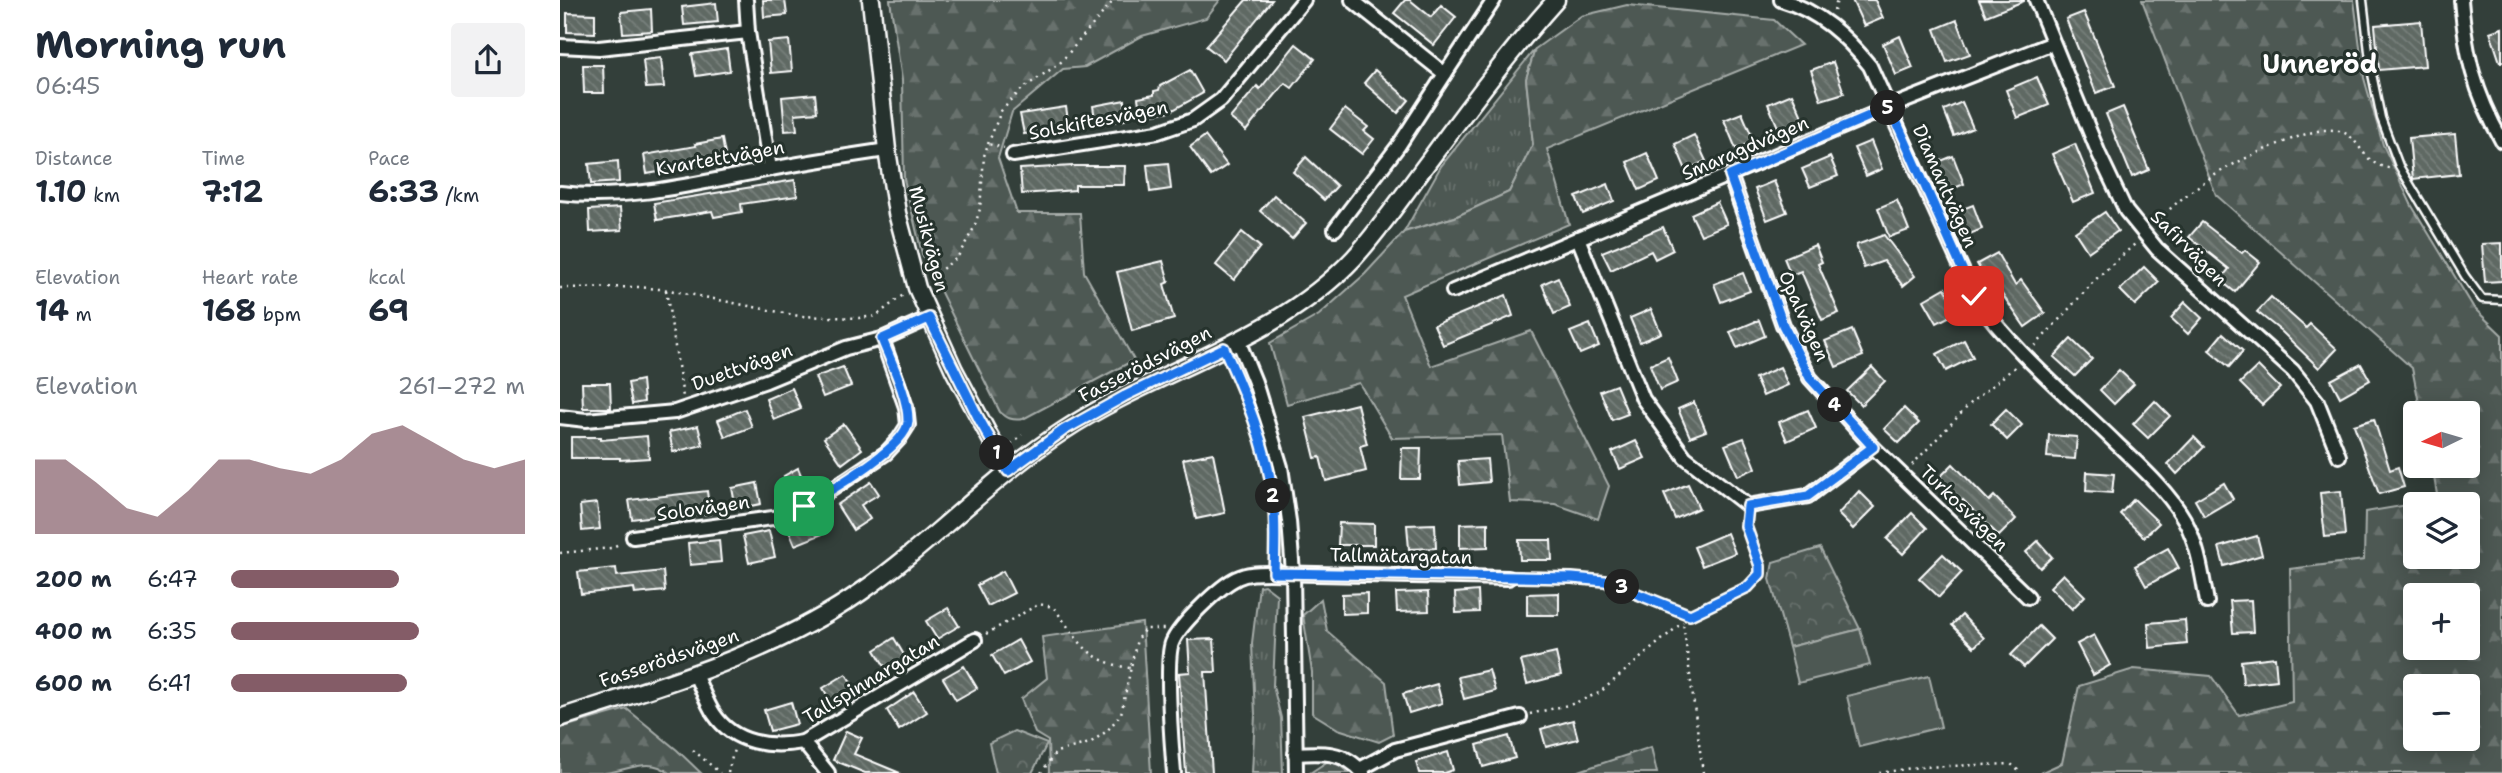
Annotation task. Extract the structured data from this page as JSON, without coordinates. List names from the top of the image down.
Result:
{
  "streets": {
    "street": [
      "Solskiftesvägen",
      "Smaragdvägen",
      "Kvartettvägen",
      "Diamantvägen",
      "Musikvägen",
      "Safirvägen",
      "Opalvägen",
      "Fasserödsvägen",
      "Duettvägen",
      "Solovägen",
      "Turkosvägen",
      "Tallmätargatan",
      "Tallspinnargatan"
    ]
  },
  "crossings": [
    ["Smaragdvägen", "Diamantvägen"],
    ["Smaragdvägen", "Safirvägen"],
    ["Smaragdvägen", "Opalvägen"],
    ["Kvartettvägen", "Musikvägen"],
    ["Musikvägen", "Fasserödsvägen"],
    ["Musikvägen", "Duettvägen"],
    ["Opalvägen", "Turkosvägen"],
    ["Fasserödsvägen", "Tallspinnargatan"],
    ["Duettvägen", "Solovägen"]
  ],
  "districts": ["Unneröd"],
  "north": "left",
  "page": {
    "heading": ["Morning run", "06:45"],
    "pins": [
      "5",
      "4",
      "1",
      "2",
      "3"
    ],
    "stats": [
      ["Distance", "1.10 km"],
      ["Time", "7:12"],
      ["Pace", "6:33 /km"],
      ["Elevation", "14 m"],
      ["Heart rate", "168 bpm"],
      ["kcal", "69"]
    ],
    "chart": ["Elevation", "261–272 m"],
    "map_buttons": ["+", "−"],
    "list": [
      {
        "name": "200 m",
        "note": "6:47"
      },
      {
        "name": "400 m",
        "note": "6:35"
      },
      {
        "name": "600 m",
        "note": "6:41"
      }
    ]
  }
}
